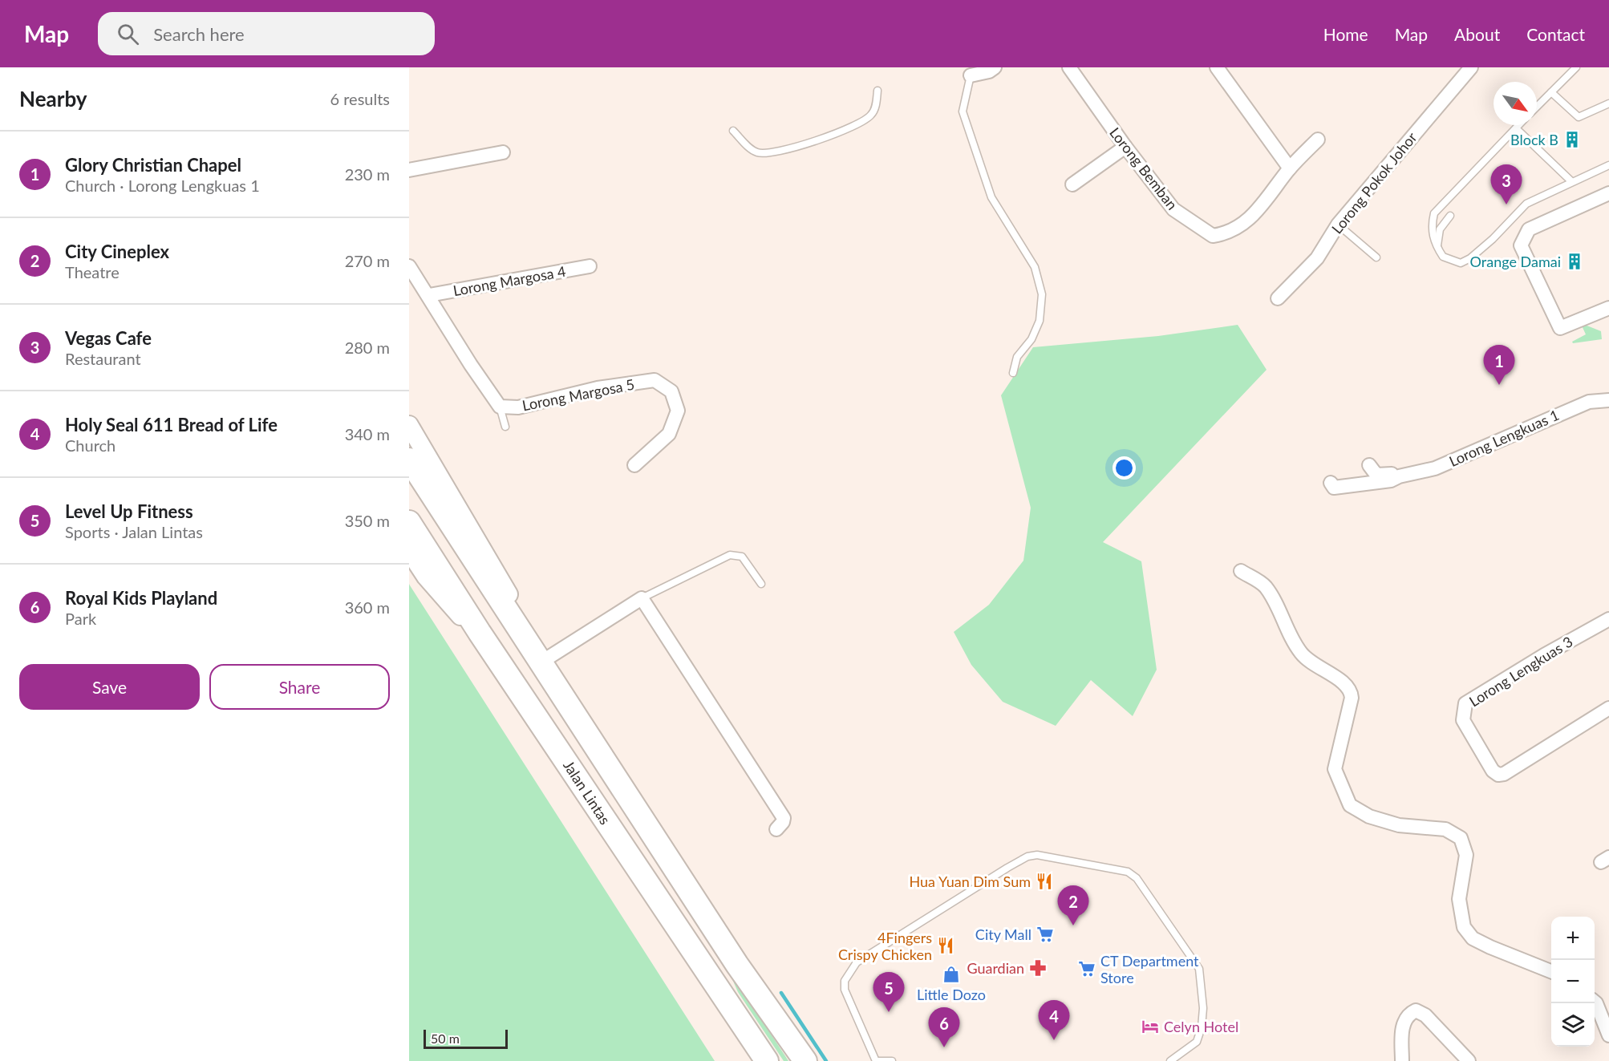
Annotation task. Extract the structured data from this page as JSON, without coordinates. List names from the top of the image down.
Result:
{
  "streets": {
    "highway": ["Jalan Lintas"],
    "street": [
      "Lorong Bemban",
      "Lorong Pokok Johor",
      "Lorong Margosa 4",
      "Lorong Margosa 5",
      "Lorong Lengkuas 1",
      "Lorong Lengkuas 3"
    ]
  },
  "places": {
    "building": ["Block B", "Orange Damai"],
    "restaurant": ["Hua Yuan Dim Sum", "4Fingers Crispy Chicken"],
    "supermarket": ["City Mall", "CT Department Store"],
    "pharmacy": ["Guardian"],
    "shop": ["Little Dozo"],
    "hotel": ["Celyn Hotel"]
  },
  "scale_bar": "50 m",
  "north": "bottom right",
  "page": {
    "header": "Map",
    "search": "Search here",
    "nav": [
      "Home",
      "Map",
      "About",
      "Contact"
    ],
    "heading": ["Nearby", "6 results"],
    "list": [
      {
        "mark": "1",
        "name": "Glory Christian Chapel",
        "note": "Church · Lorong Lengkuas 1",
        "value": "230 m"
      },
      {
        "mark": "2",
        "name": "City Cineplex",
        "note": "Theatre",
        "value": "270 m"
      },
      {
        "mark": "3",
        "name": "Vegas Cafe",
        "note": "Restaurant",
        "value": "280 m"
      },
      {
        "mark": "4",
        "name": "Holy Seal 611 Bread of Life",
        "note": "Church",
        "value": "340 m"
      },
      {
        "mark": "5",
        "name": "Level Up Fitness",
        "note": "Sports · Jalan Lintas",
        "value": "350 m"
      },
      {
        "mark": "6",
        "name": "Royal Kids Playland",
        "note": "Park",
        "value": "360 m"
      }
    ],
    "pins": [
      "3",
      "1",
      "2",
      "5",
      "4",
      "6"
    ],
    "buttons": ["Save", "Share"],
    "map_buttons": ["+", "−"],
    "scale": "50 m"
  }
}
